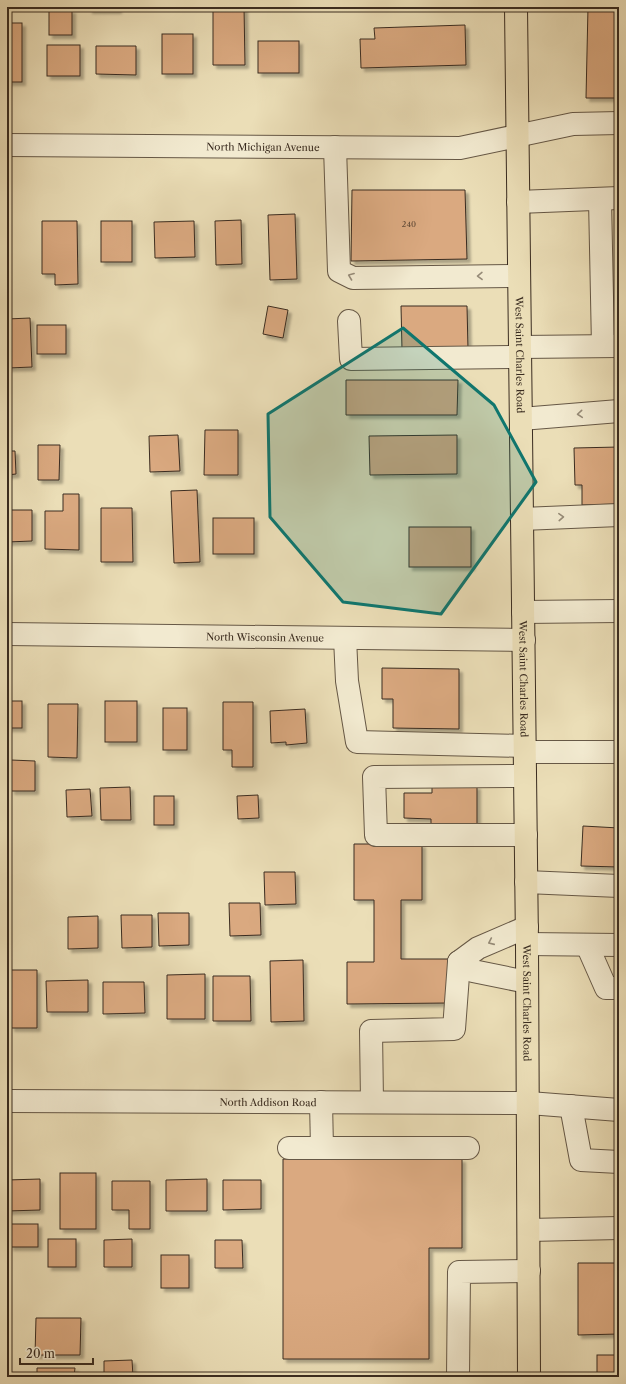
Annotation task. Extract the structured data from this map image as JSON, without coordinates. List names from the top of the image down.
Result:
{
  "streets": {
    "main road": ["West Saint Charles Road"],
    "street": ["North Michigan Avenue", "North Wisconsin Avenue", "North Addison Road"]
  },
  "crossings": [
    ["North Michigan Avenue", "West Saint Charles Road"],
    ["West Saint Charles Road", "North Wisconsin Avenue"],
    ["West Saint Charles Road", "North Addison Road"]
  ],
  "house_numbers": ["240"],
  "scale_bar": "20 m"
}
